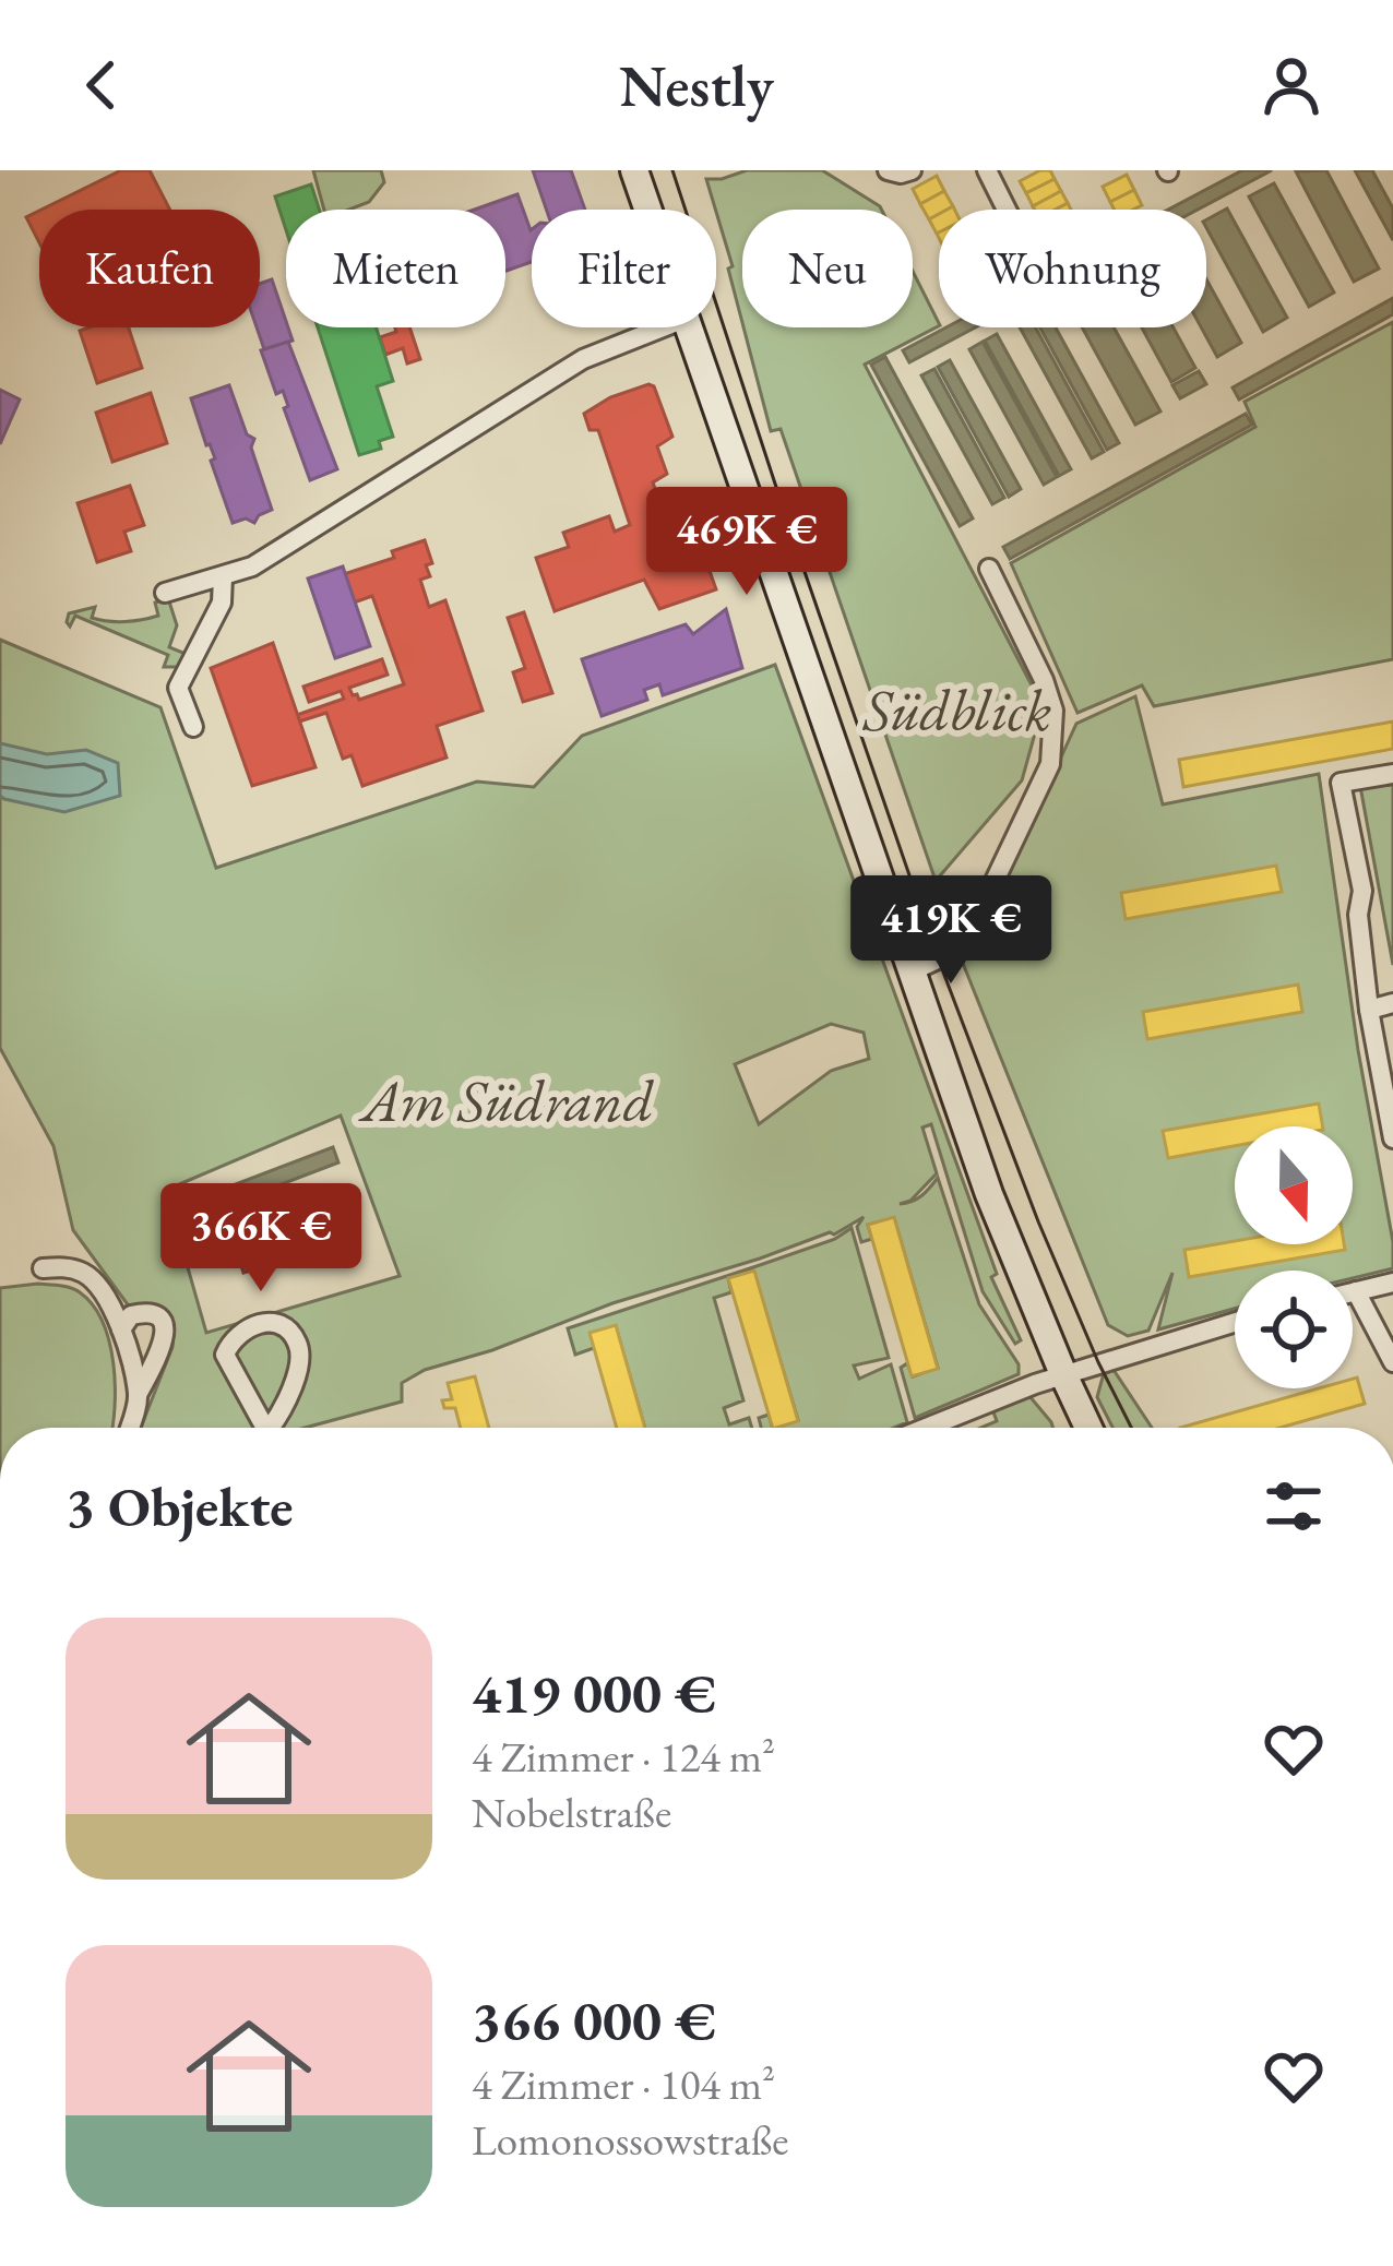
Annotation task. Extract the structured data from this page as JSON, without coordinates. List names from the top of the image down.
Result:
{
  "parks": ["Südblick", "Am Südrand"],
  "north": "bottom",
  "page": {
    "header": "Nestly",
    "chip": [
      "Kaufen",
      "Mieten",
      "Filter",
      "Neu",
      "Wohnung"
    ],
    "price": ["469K €", "419K €", "366K €"],
    "heading": "3 Objekte",
    "list": [
      {
        "name": "419 000 €",
        "note": "4 Zimmer · 124 m² · Nobelstraße"
      },
      {
        "name": "366 000 €",
        "note": "4 Zimmer · 104 m² · Lomonossowstraße"
      }
    ]
  }
}
